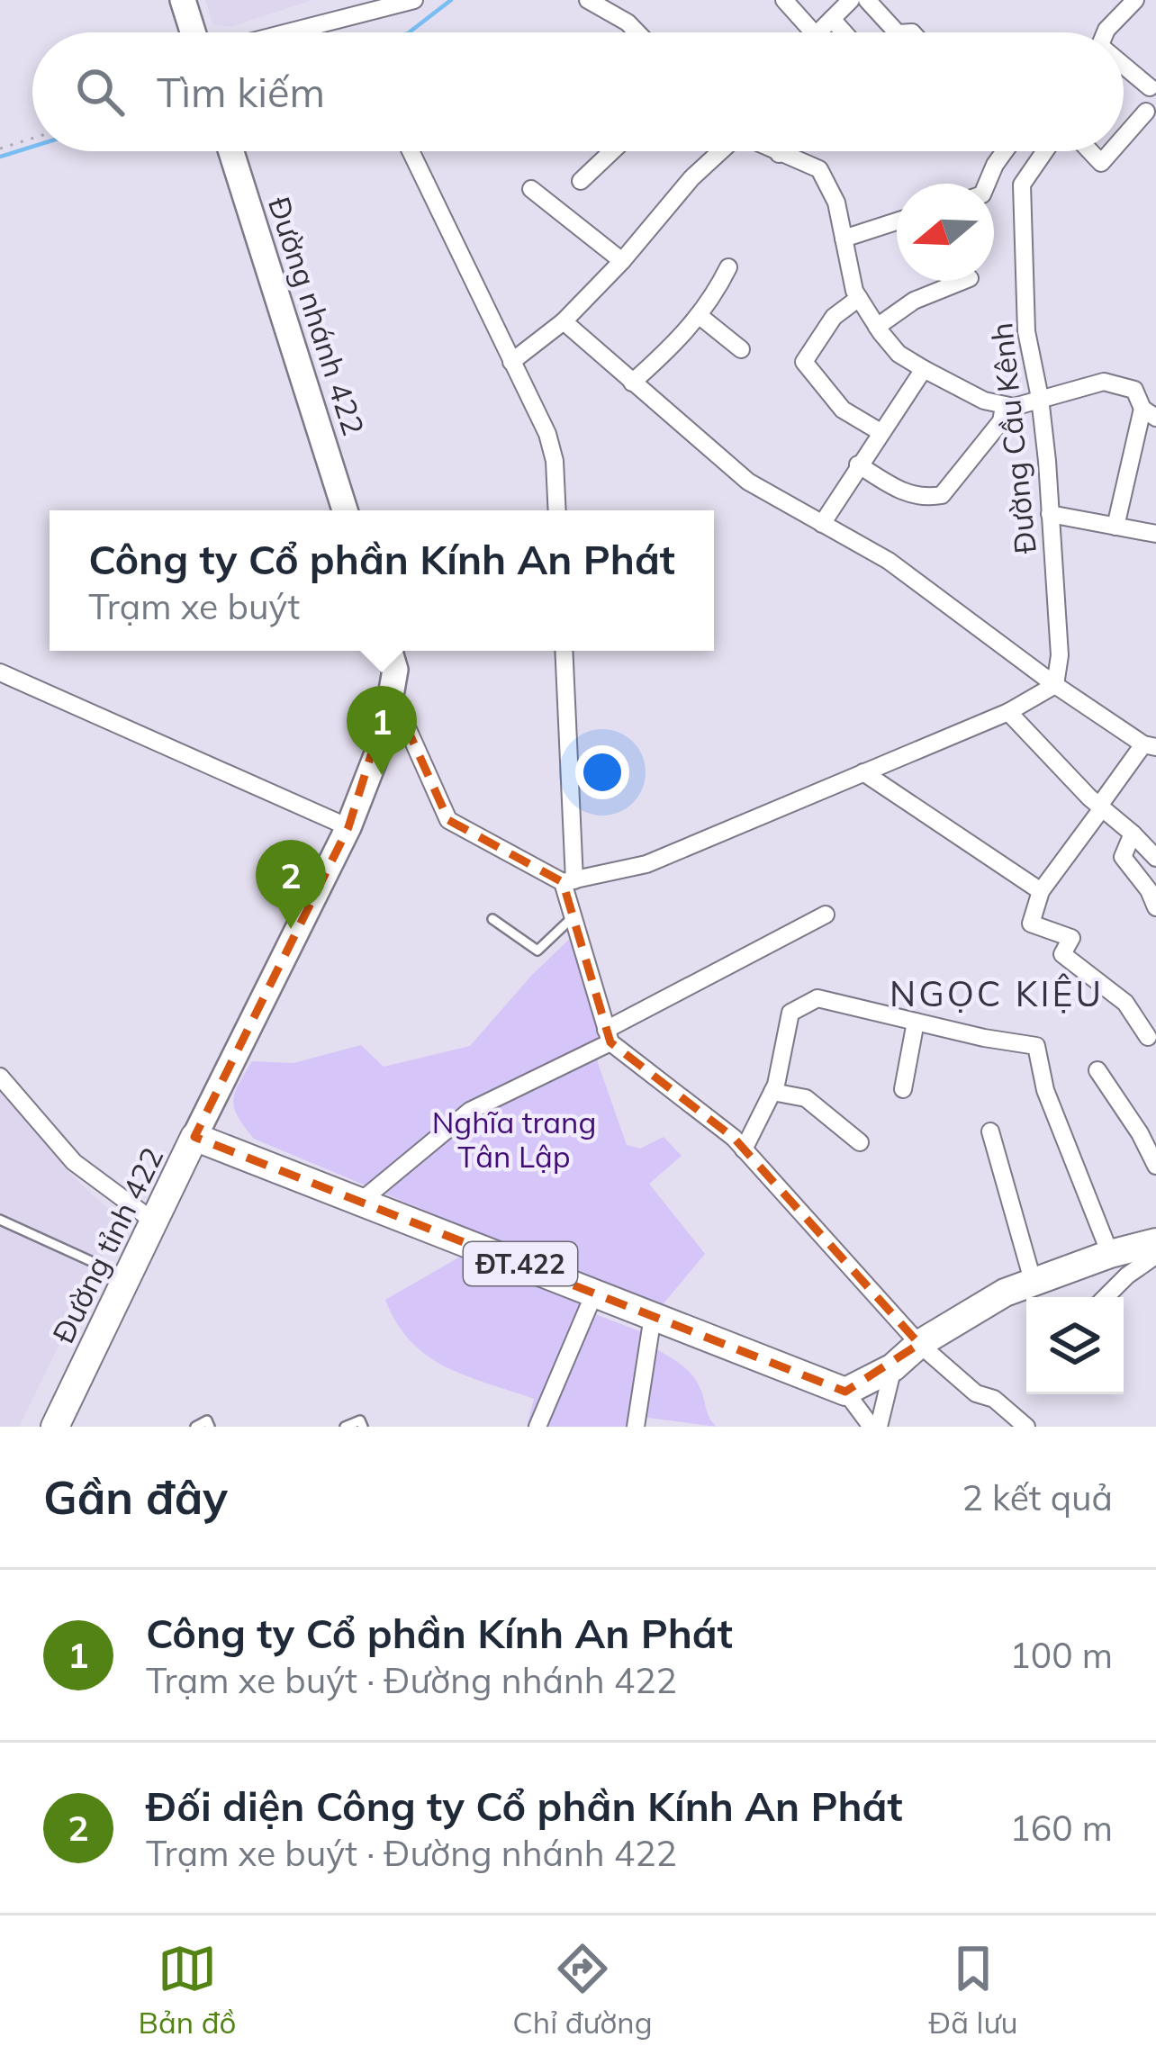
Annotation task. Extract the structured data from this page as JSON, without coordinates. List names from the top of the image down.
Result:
{
  "streets": {
    "main road": ["Đường tỉnh 422", "ĐT.422"],
    "street": ["Đường nhánh 422", "Đường Cầu Kênh"]
  },
  "districts": ["NGỌC KIỆU"],
  "parks": ["Nghĩa trang Tân Lập"],
  "north": "left",
  "page": {
    "search": "Tìm kiếm",
    "popup": ["Công ty Cổ phần Kính An Phát", "Trạm xe buýt"],
    "pins": ["1", "2"],
    "heading": ["Gần đây", "2 kết quả"],
    "list": [
      {
        "mark": "1",
        "name": "Công ty Cổ phần Kính An Phát",
        "note": "Trạm xe buýt · Đường nhánh 422",
        "value": "100 m"
      },
      {
        "mark": "2",
        "name": "Đối diện Công ty Cổ phần Kính An Phát",
        "note": "Trạm xe buýt · Đường nhánh 422",
        "value": "160 m"
      }
    ],
    "nav": ["Bản đồ", "Chỉ đường", "Đã lưu"]
  }
}
